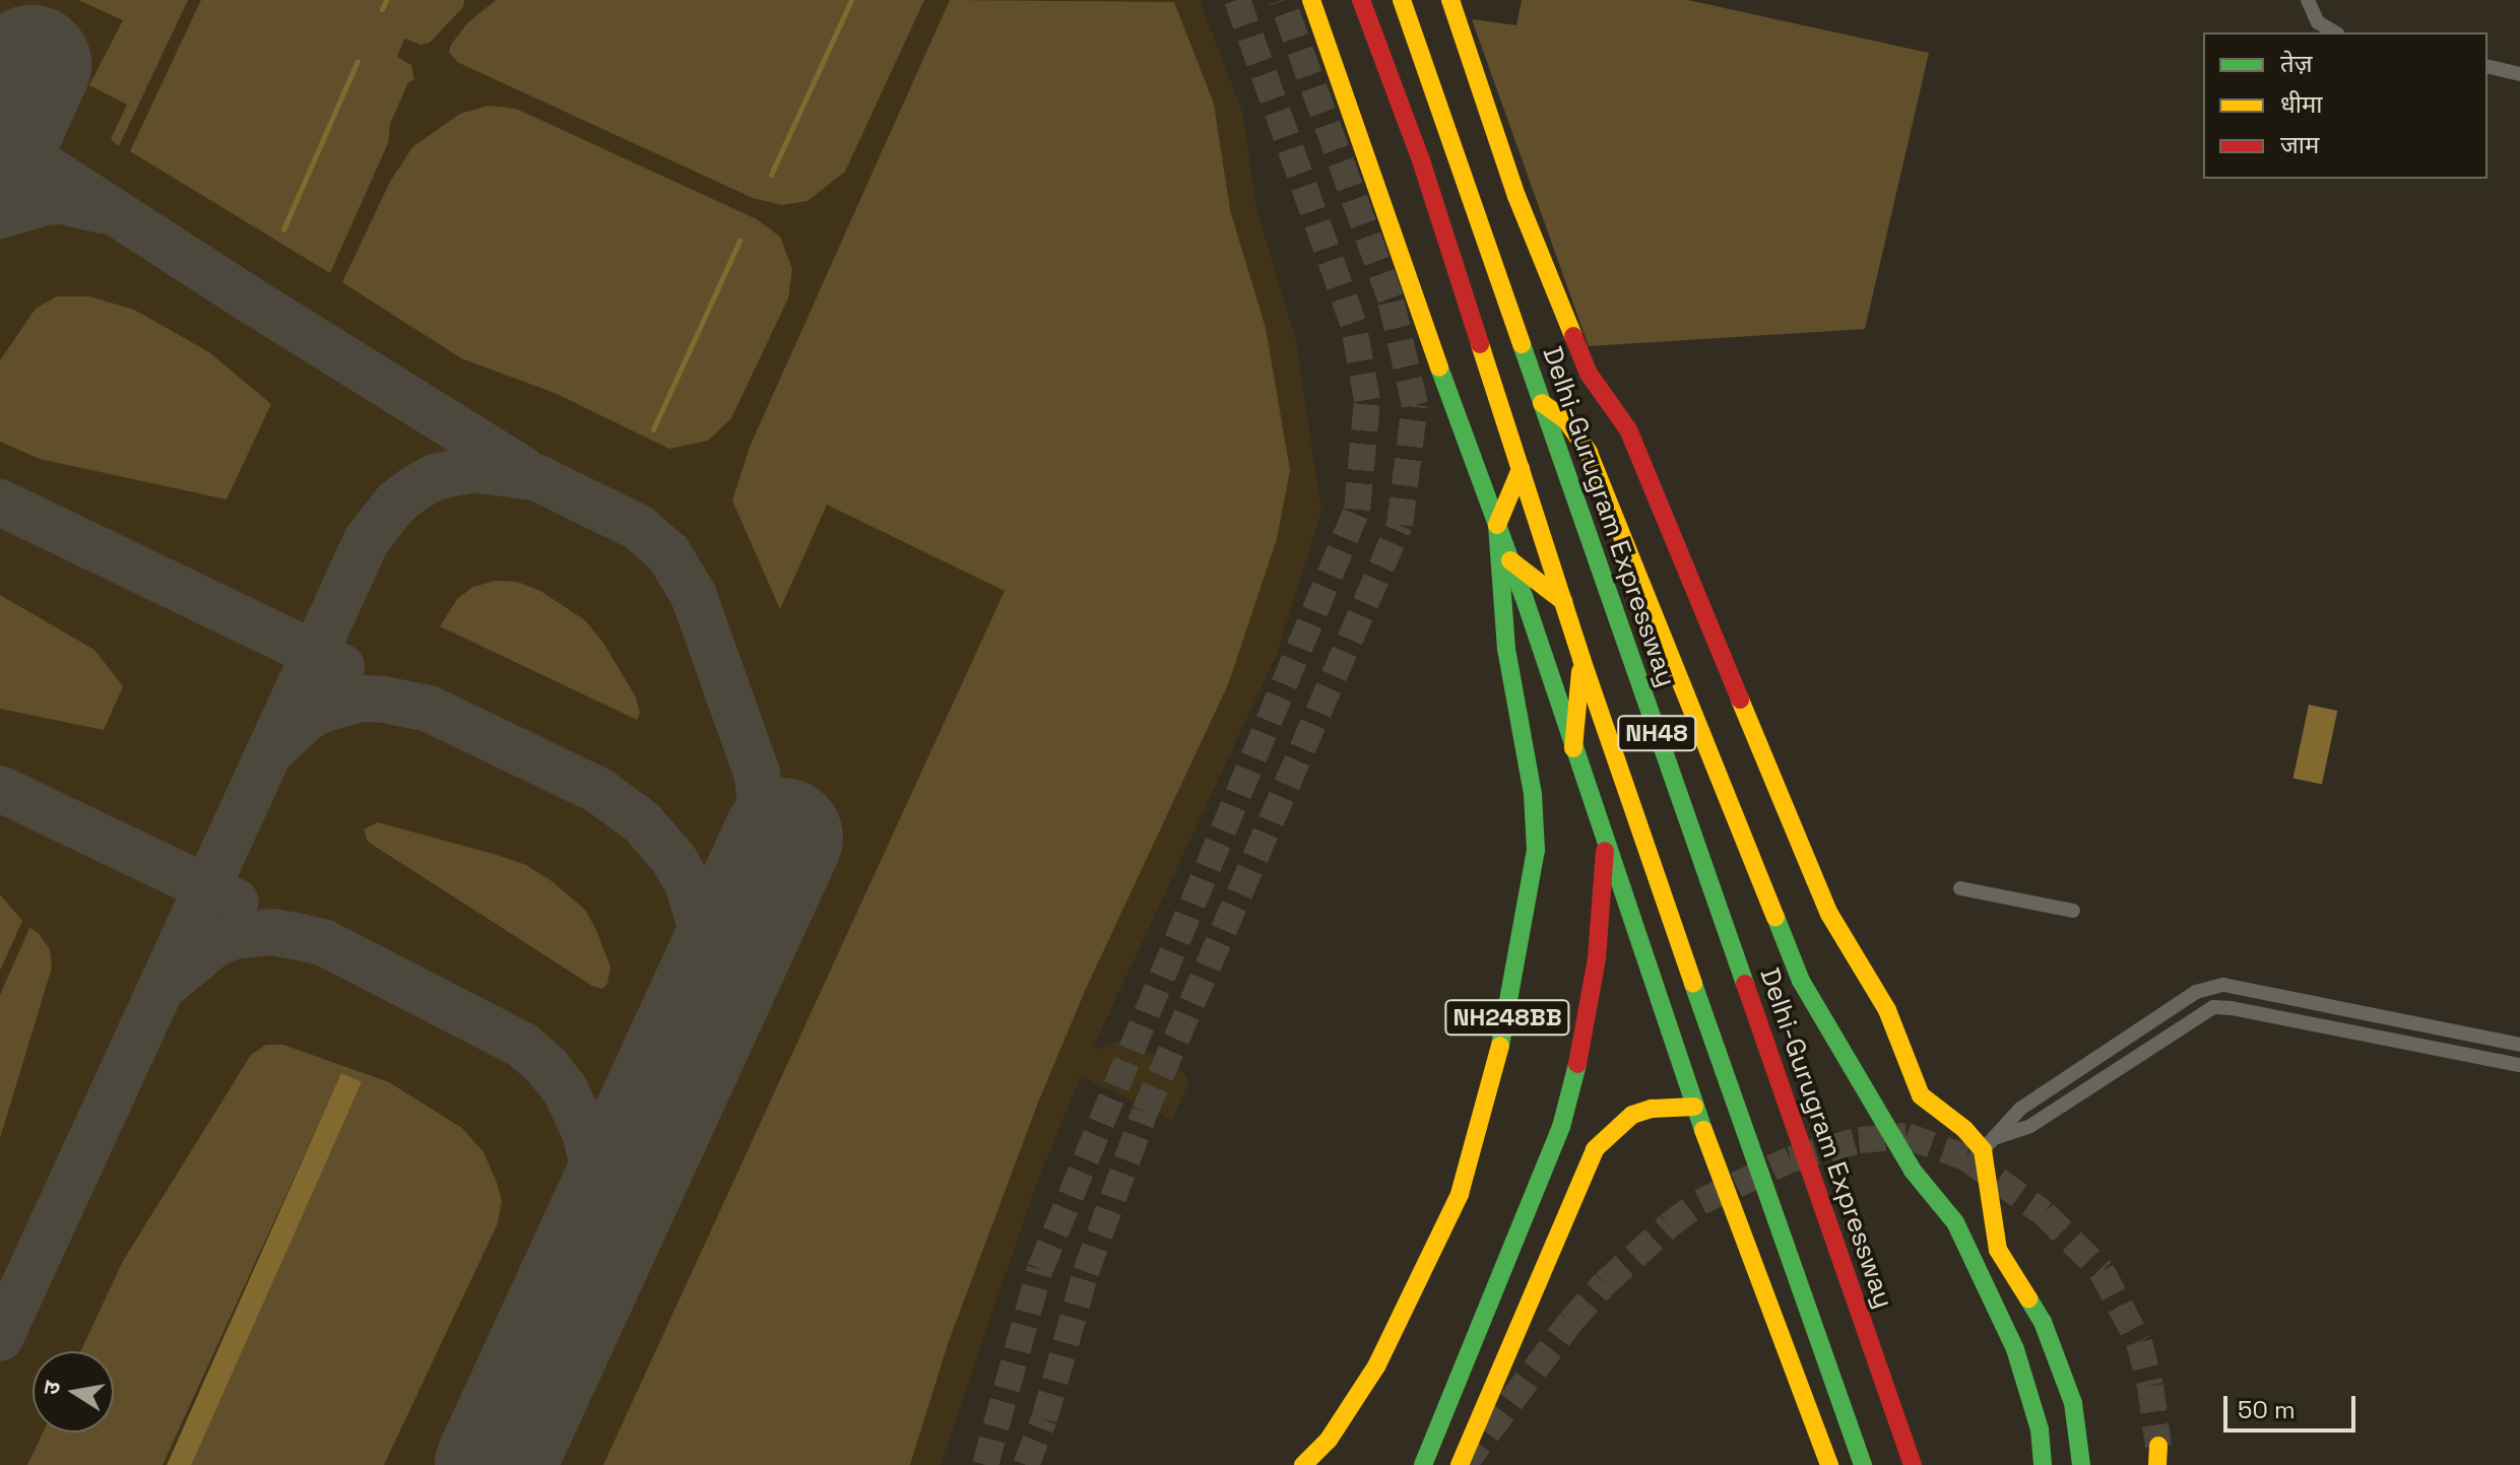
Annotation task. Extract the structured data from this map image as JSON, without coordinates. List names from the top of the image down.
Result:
{
  "streets": {
    "main road": ["Delhi-Gurugram Expressway", "NH48", "NH248BB"]
  },
  "legend": ["तेज़", "धीमा", "जाम"],
  "scale_bar": "50 m",
  "north": "left"
}
